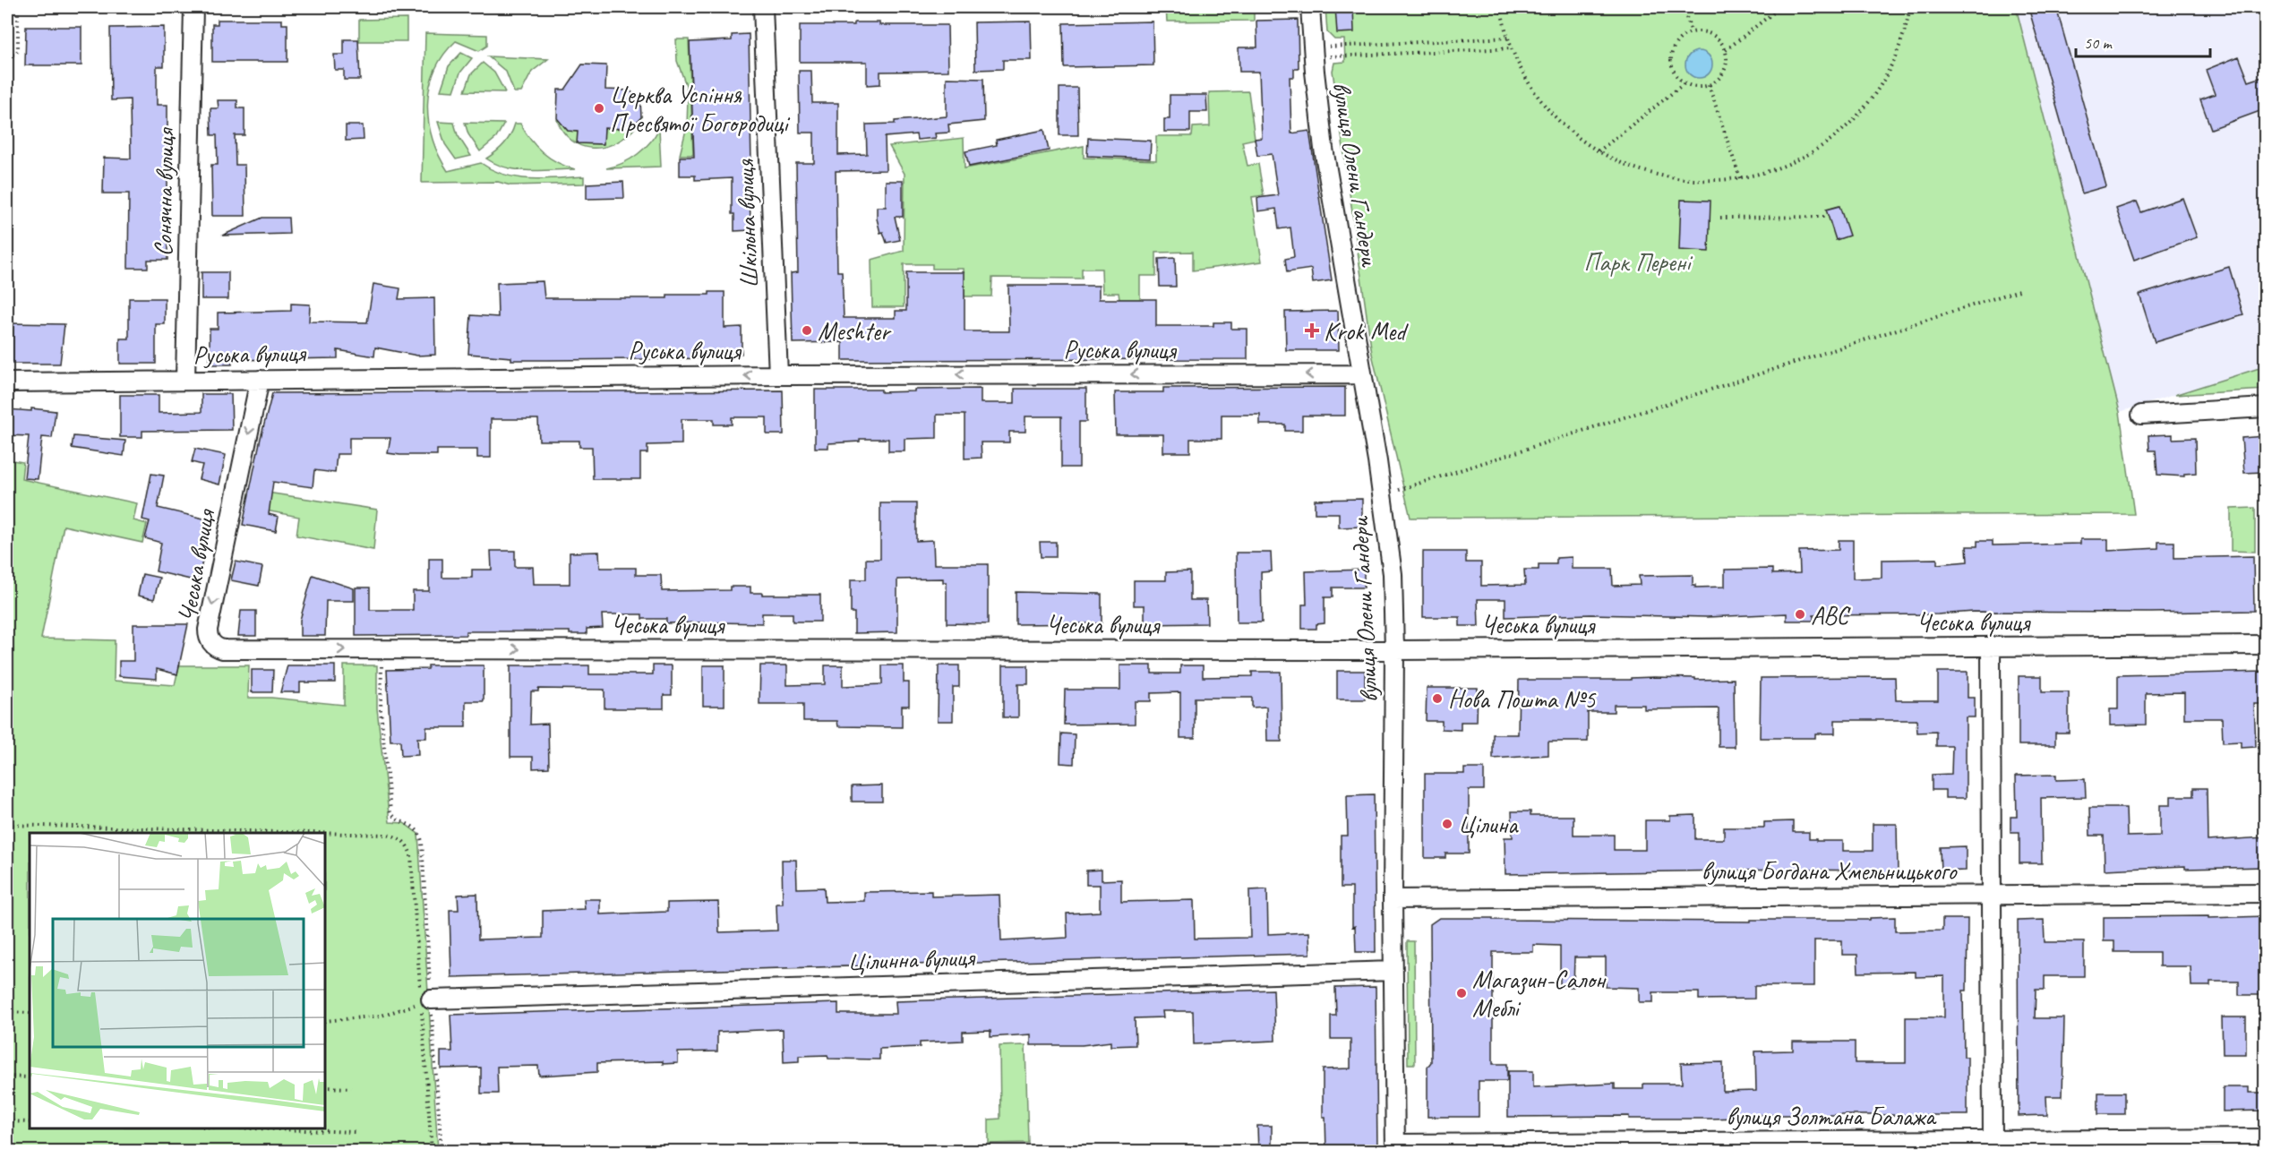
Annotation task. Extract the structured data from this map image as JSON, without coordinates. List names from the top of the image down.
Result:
{
  "streets": {
    "street": [
      "вулиця Олени Гандери",
      "Сонячна вулиця",
      "Шкільна вулиця",
      "Руська вулиця",
      "Чеська вулиця",
      "вулиця Богдана Хмельницького",
      "Цілинна вулиця",
      "вулиця Золтана Балажа"
    ]
  },
  "crossings": [
    ["вулиця Олени Гандери", "Руська вулиця"],
    ["вулиця Олени Гандери", "Чеська вулиця"],
    ["вулиця Олени Гандери", "вулиця Богдана Хмельницького"],
    ["вулиця Олени Гандери", "Цілинна вулиця"],
    ["вулиця Олени Гандери", "вулиця Золтана Балажа"],
    ["Сонячна вулиця", "Руська вулиця"],
    ["Шкільна вулиця", "Руська вулиця"],
    ["Руська вулиця", "Чеська вулиця"]
  ],
  "one_way": ["Руська вулиця", "Чеська вулиця"],
  "parks": ["Парк Перені"],
  "places": {
    "other": [
      "Церква Успіння Пресвятої Богородиці",
      "Meshter",
      "ABC",
      "Нова Пошта №5",
      "Цілина",
      "Магазин-Салон Меблі"
    ],
    "health": ["Krok Med"]
  },
  "scale_bar": "50 m"
}
